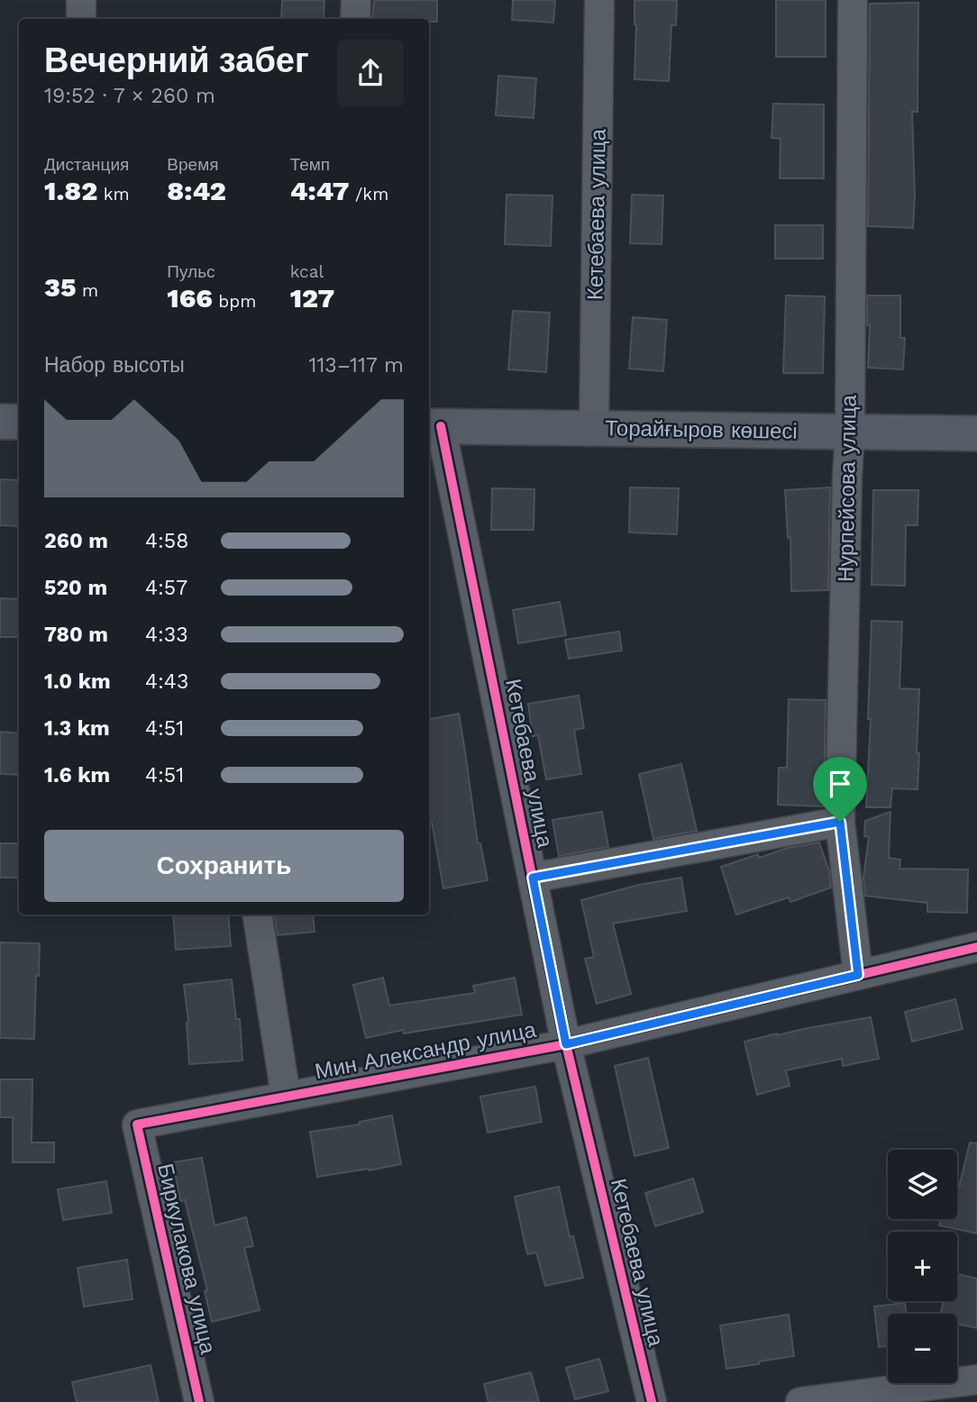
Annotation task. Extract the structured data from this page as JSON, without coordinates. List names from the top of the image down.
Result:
{
  "streets": {
    "street": [
      "Кетебаева улица",
      "Торайғыров көшесі",
      "Нурпейсова улица",
      "Мин Александр улица",
      "Биркулакова улица"
    ]
  },
  "crossings": [
    ["Кетебаева улица", "Торайғыров көшесі"],
    ["Кетебаева улица", "Мин Александр улица"],
    ["Торайғыров көшесі", "Нурпейсова улица"],
    ["Нурпейсова улица", "Мин Александр улица"],
    ["Мин Александр улица", "Биркулакова улица"]
  ],
  "page": {
    "heading": ["Вечерний забег", "19:52 · 7 × 260 m"],
    "stats": [
      ["Дистанция", "1.82 km"],
      ["Время", "8:42"],
      ["Темп", "4:47 /km"],
      ["35 m"],
      ["Пульс", "166 bpm"],
      ["kcal", "127"]
    ],
    "chart": ["Набор высоты", "113–117 m"],
    "list": [
      {
        "name": "260 m",
        "note": "4:58"
      },
      {
        "name": "520 m",
        "note": "4:57"
      },
      {
        "name": "780 m",
        "note": "4:33"
      },
      {
        "name": "1.0 km",
        "note": "4:43"
      },
      {
        "name": "1.3 km",
        "note": "4:51"
      },
      {
        "name": "1.6 km",
        "note": "4:51"
      }
    ],
    "buttons": "Сохранить",
    "map_buttons": ["+", "−"]
  }
}
